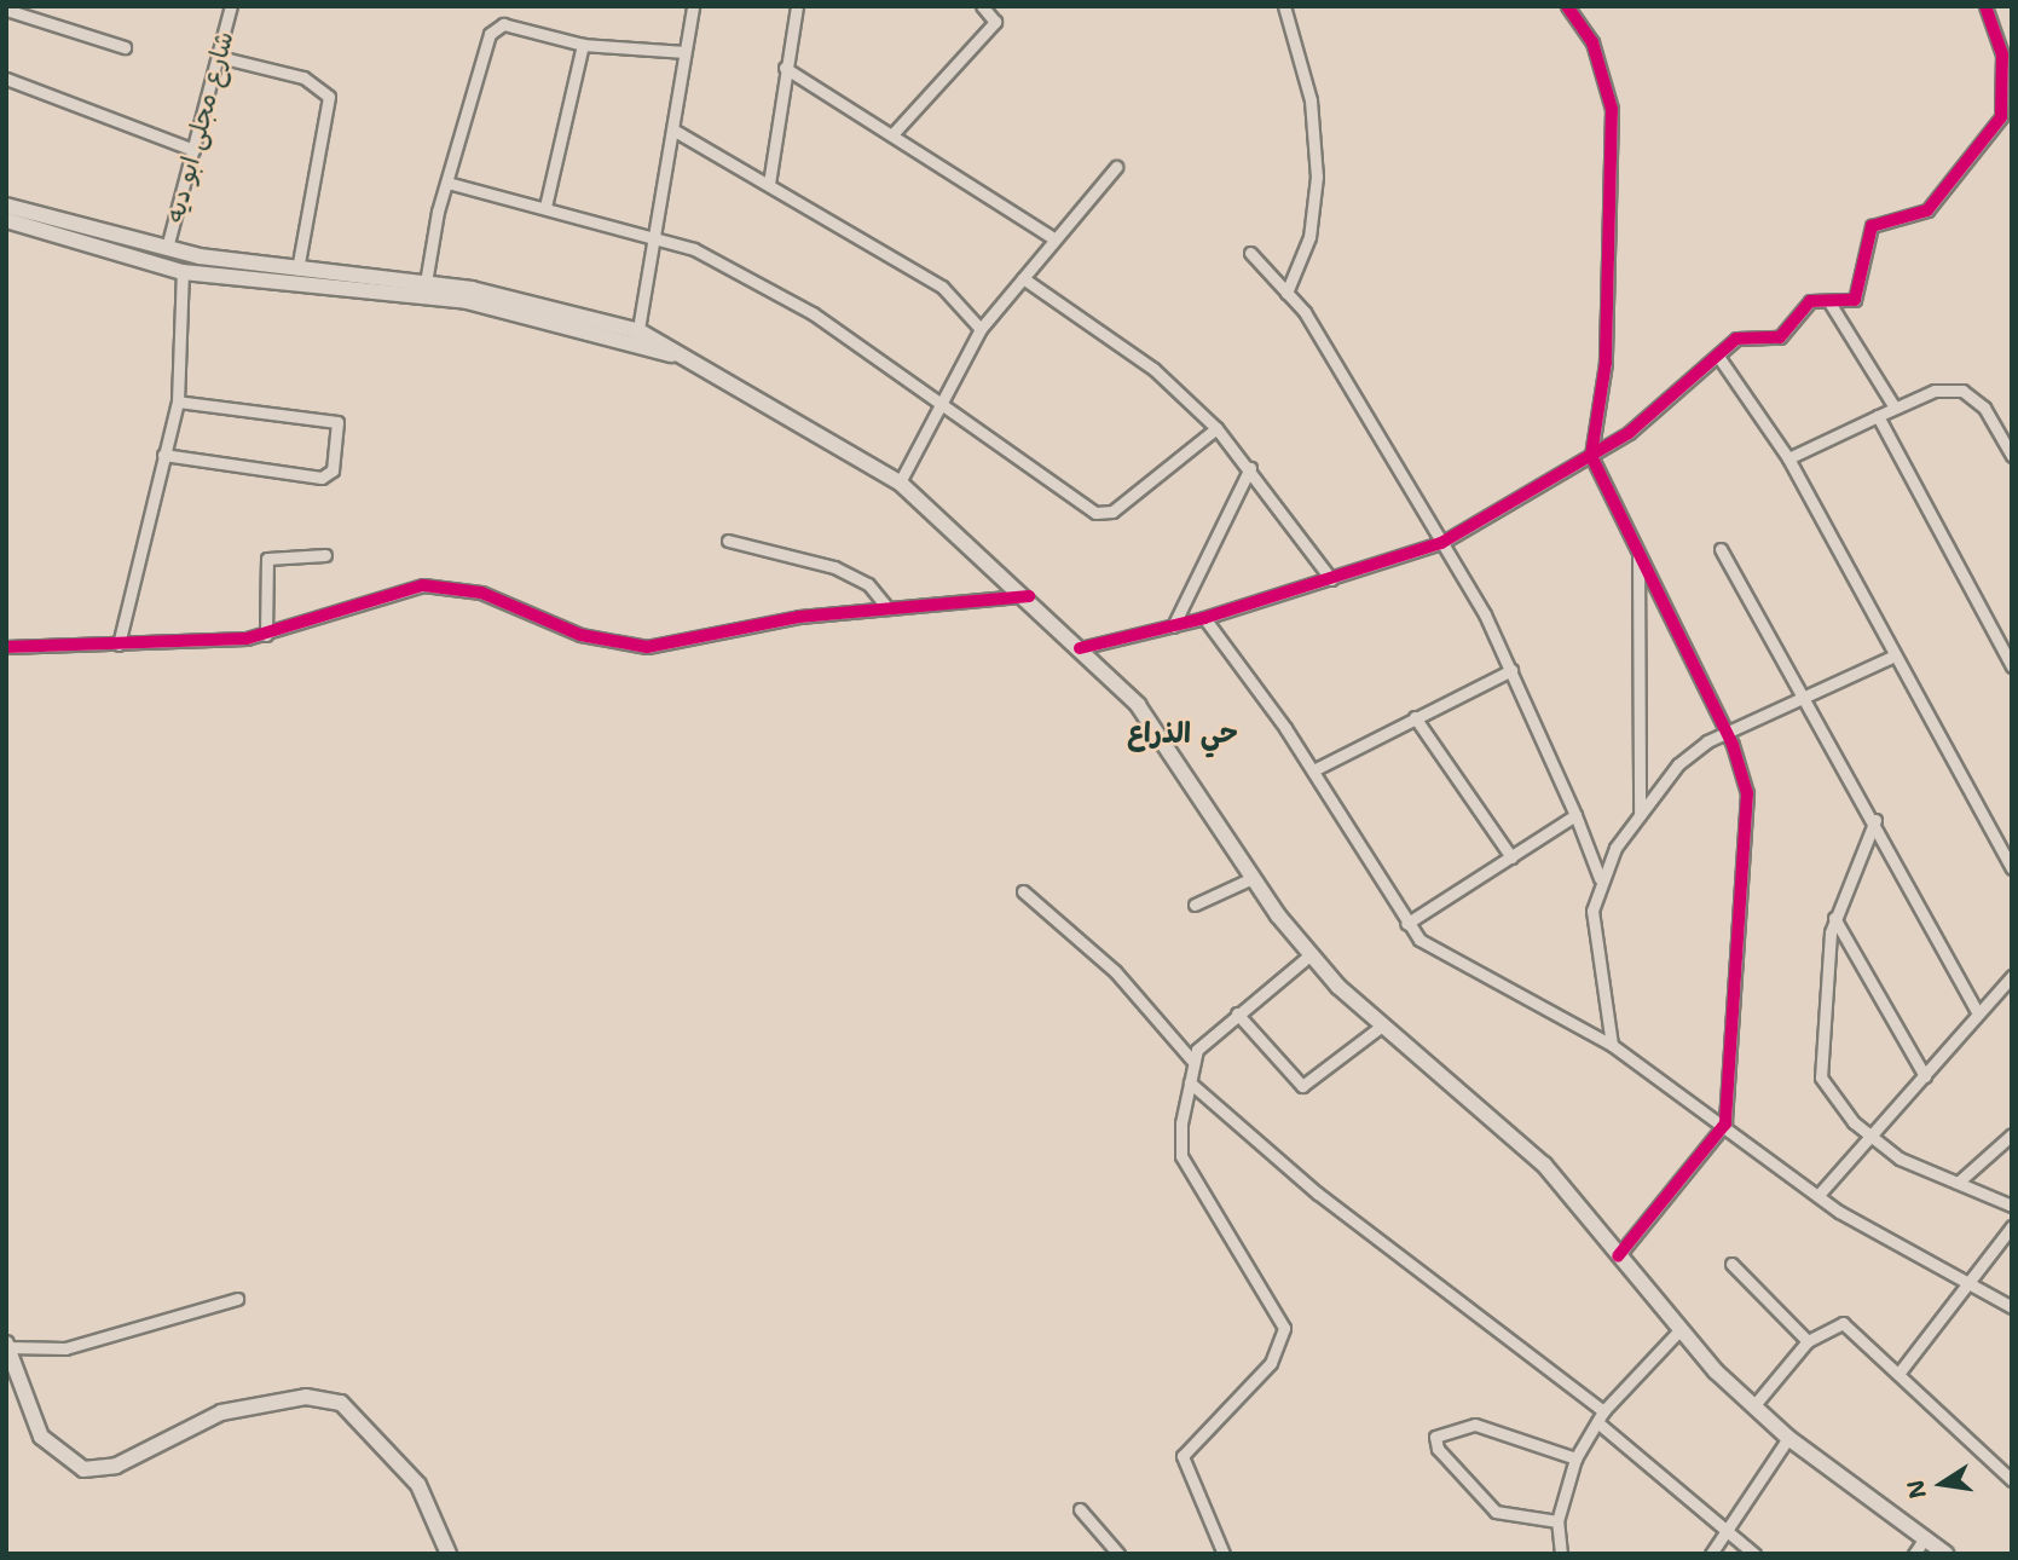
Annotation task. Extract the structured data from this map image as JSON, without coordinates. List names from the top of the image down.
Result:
{
  "streets": {
    "street": ["شارع مجلى ابو ديه"]
  },
  "districts": ["حي الذراع"],
  "north": "left"
}
